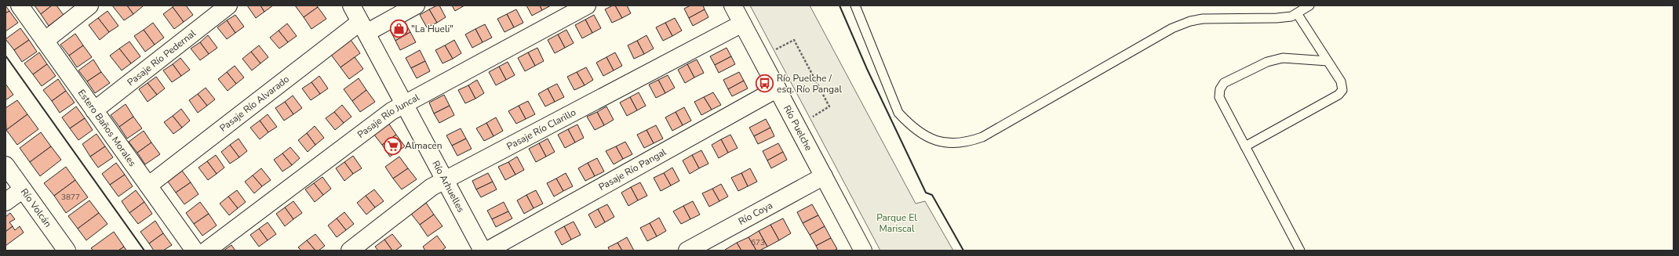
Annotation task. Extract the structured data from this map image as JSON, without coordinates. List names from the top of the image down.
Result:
{
  "streets": {
    "street": [
      "Pasaje Río Pedernal",
      "Pasaje Río Alvarado",
      "Pasaje Río Juncal",
      "Río Puelche",
      "Estero Baños Morales",
      "Pasaje Río Clarillo",
      "Pasaje Río Pangal",
      "Río Arhuelles",
      "Río Volcán",
      "Río Coya"
    ]
  },
  "crossings": [
    ["Pasaje Río Pedernal", "Estero Baños Morales"],
    ["Pasaje Río Alvarado", "Estero Baños Morales"],
    ["Pasaje Río Alvarado", "Río Arhuelles"],
    ["Pasaje Río Juncal", "Río Arhuelles"],
    ["Río Puelche", "Pasaje Río Clarillo"],
    ["Río Puelche", "Pasaje Río Pangal"],
    ["Río Puelche", "Río Coya"],
    ["Pasaje Río Clarillo", "Río Arhuelles"]
  ],
  "parks": ["Parque El Mariscal"],
  "places": {
    "shop": ["\"La Hueli\""],
    "bus stop": ["Río Puelche / esq. Río Pangal"],
    "supermarket": ["Almacen"]
  },
  "house_numbers": ["3877", "673"]
}
